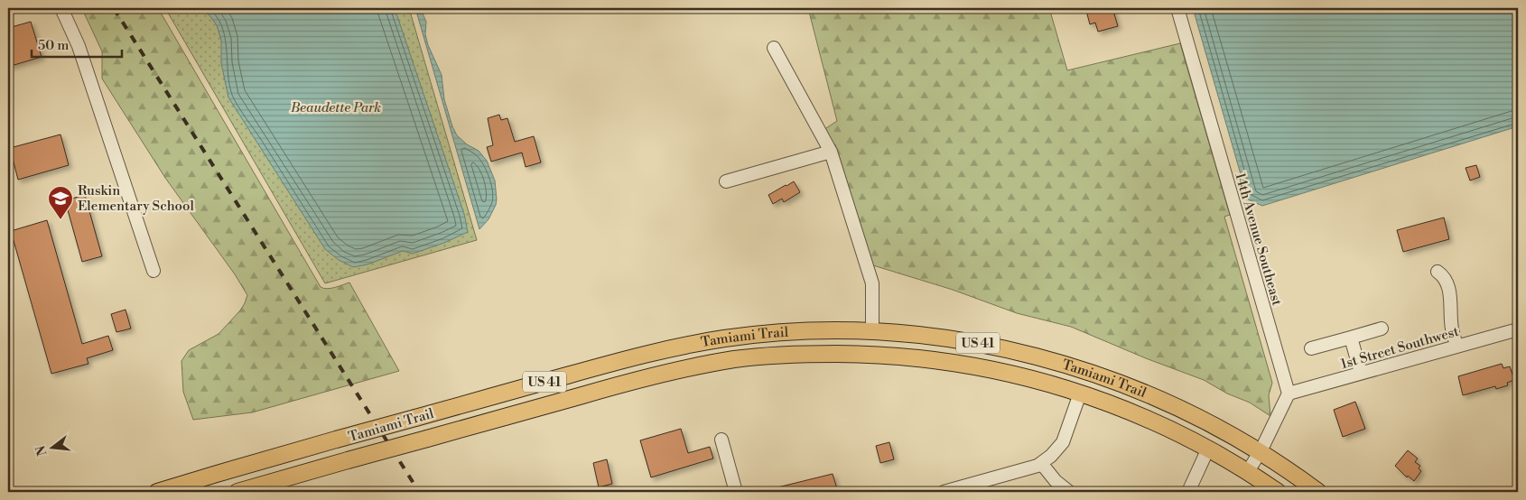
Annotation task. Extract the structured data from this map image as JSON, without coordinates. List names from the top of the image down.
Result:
{
  "streets": {
    "main road": ["Tamiami Trail", "US 41"],
    "street": ["14th Avenue Southeast", "1st Street Southwest"]
  },
  "crossings": [
    ["14th Avenue Southeast", "1st Street Southwest"]
  ],
  "parks": ["Beaudette Park"],
  "places": {
    "school or university": ["Ruskin Elementary School"]
  },
  "scale_bar": "50 m",
  "north": "left"
}
